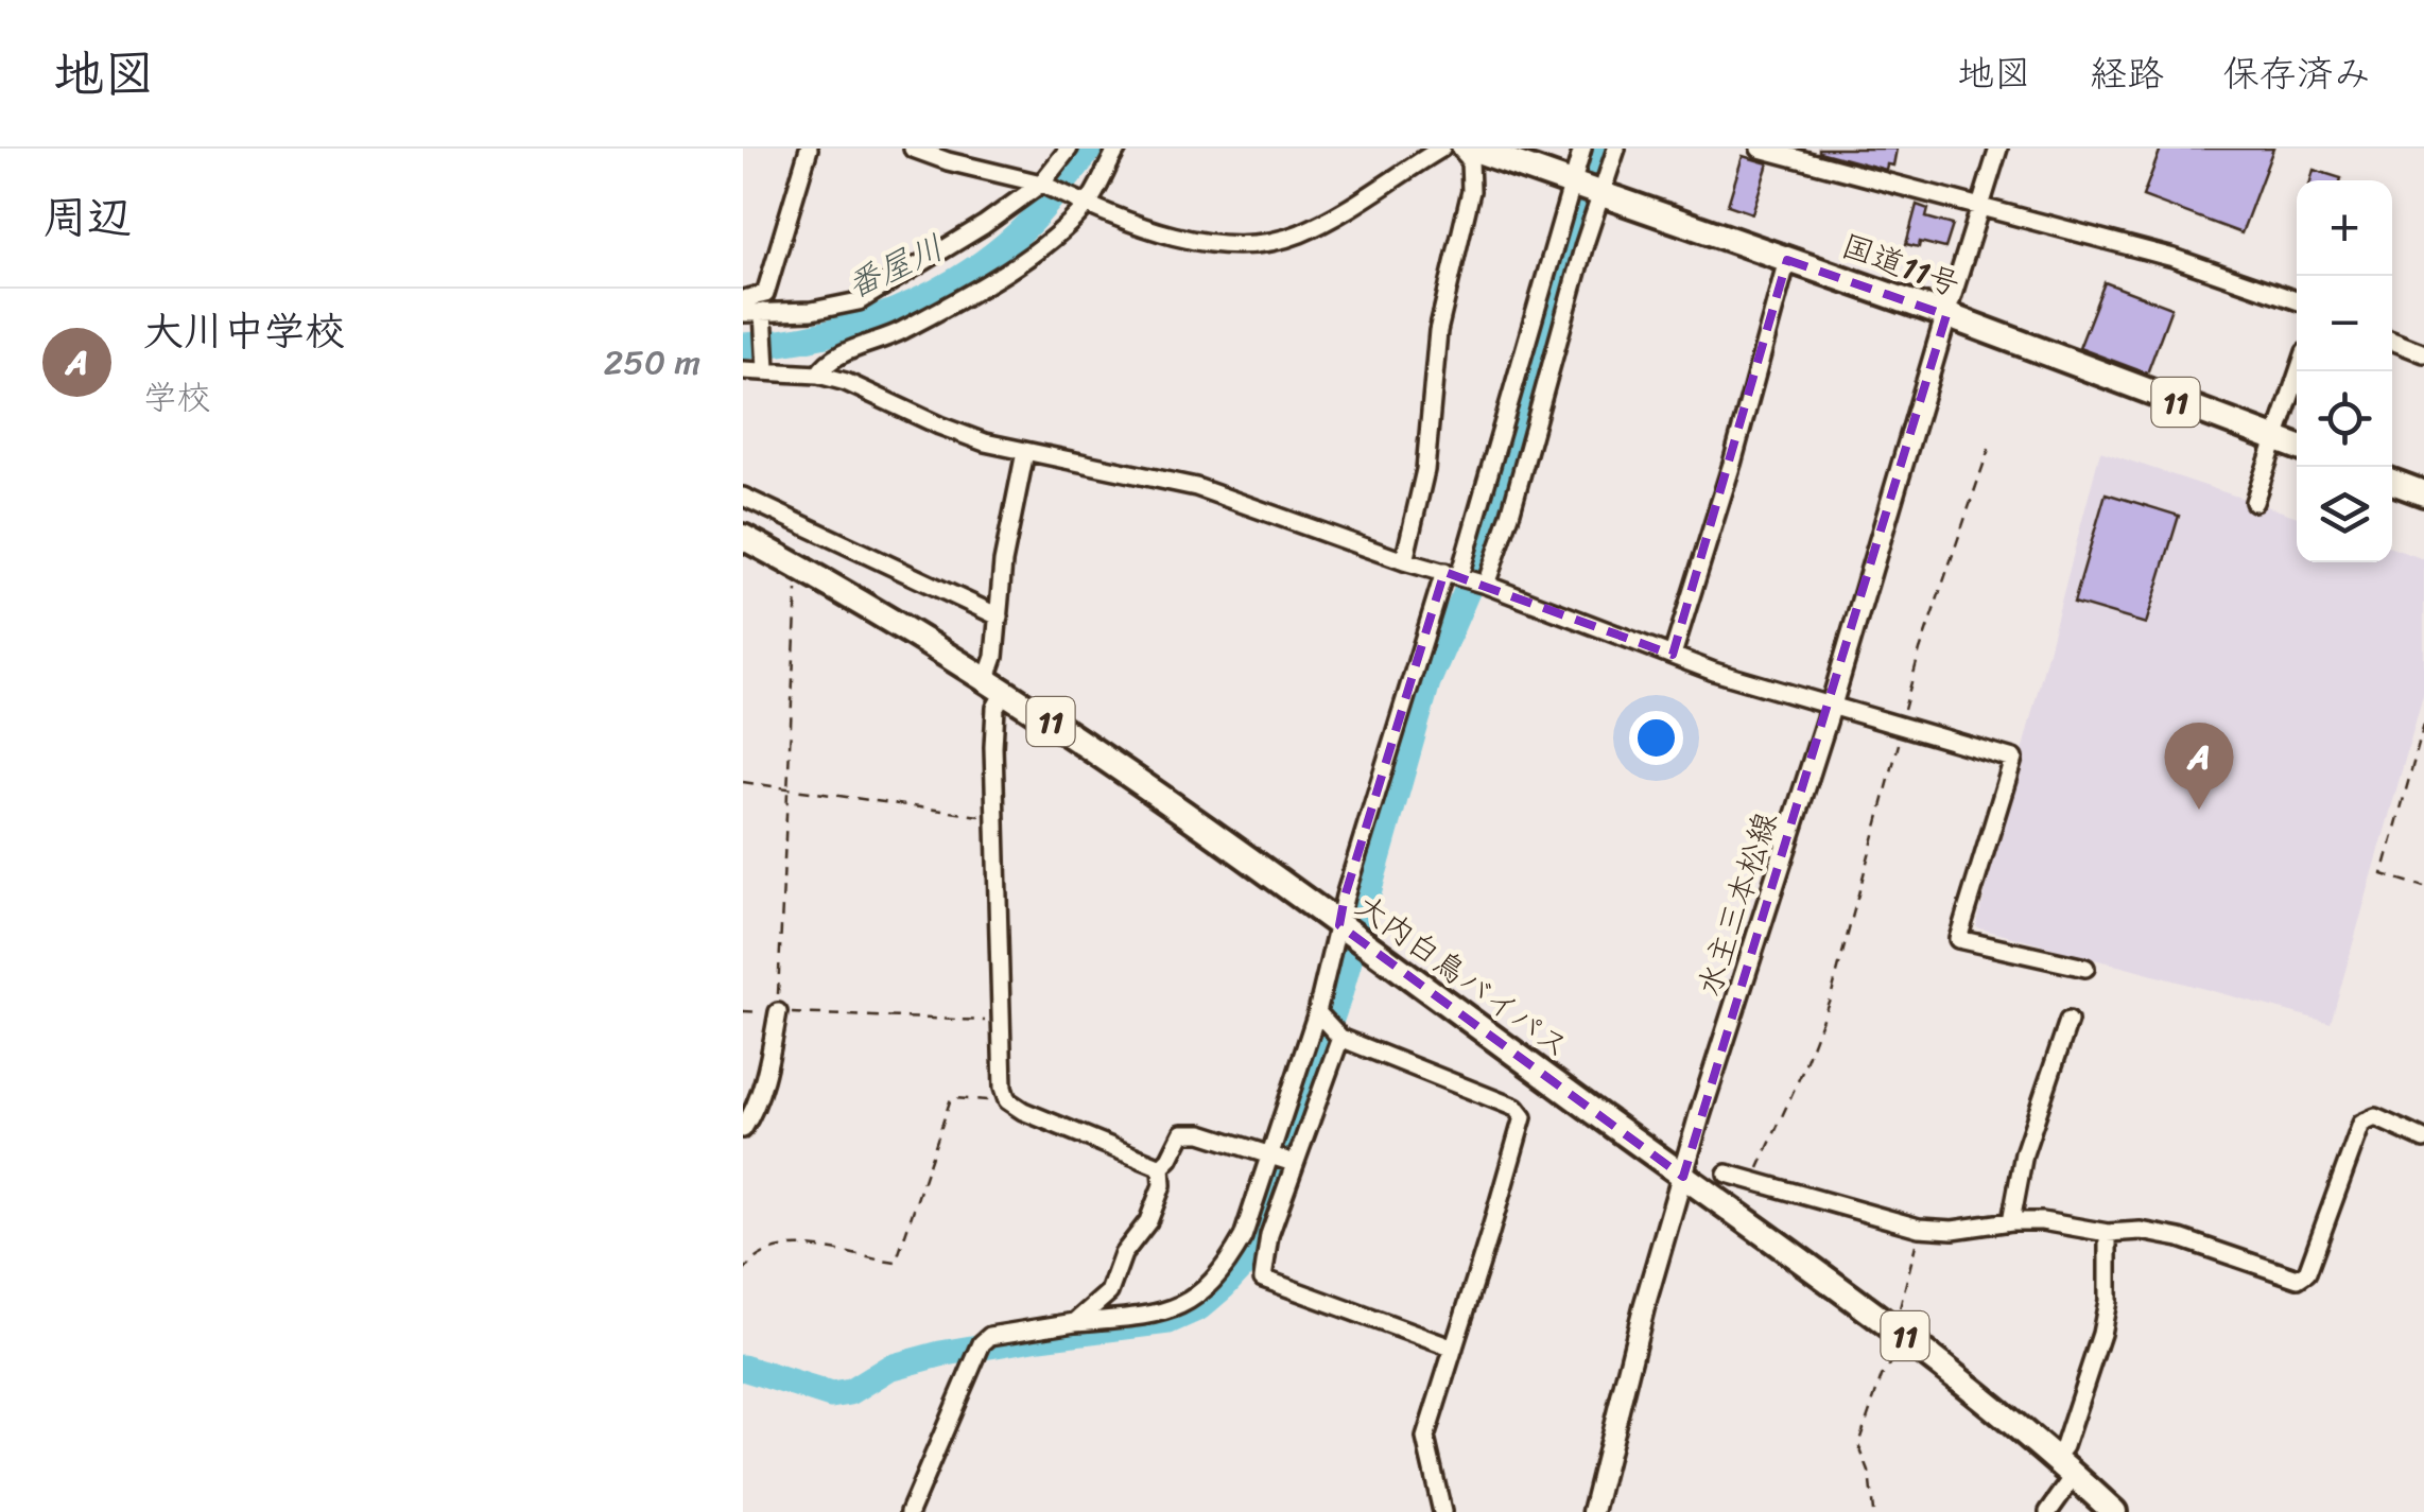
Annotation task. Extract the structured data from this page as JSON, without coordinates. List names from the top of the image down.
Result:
{
  "streets": {
    "highway": ["国道11号", "11", "大内白鳥バイパス"],
    "main road": ["水主三本松線"]
  },
  "crossings": [
    ["国道11号", "水主三本松線"],
    ["水主三本松線", "大内白鳥バイパス"]
  ],
  "water": ["番屋川"],
  "page": {
    "header": "地図",
    "nav": ["地図", "経路", "保存済み"],
    "heading": "周辺",
    "map_buttons": ["+", "−"],
    "list": [
      {
        "mark": "A",
        "name": "大川中学校",
        "note": "学校",
        "value": "250 m"
      }
    ],
    "pins": "A"
  }
}
